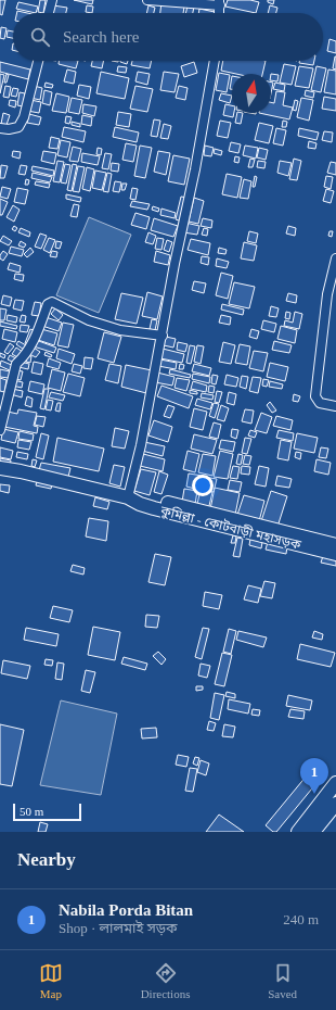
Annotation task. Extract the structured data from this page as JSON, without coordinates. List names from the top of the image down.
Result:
{
  "streets": {
    "main road": ["কুমিল্লা - কোটবাড়ী মহাসড়ক"]
  },
  "scale_bar": "50 m",
  "north": "top",
  "page": {
    "search": "Search here",
    "pins": "1",
    "scale": "50 m",
    "heading": "Nearby",
    "list": [
      {
        "mark": "1",
        "name": "Nabila Porda Bitan",
        "note": "Shop · লালমাই সড়ক",
        "value": "240 m"
      }
    ],
    "nav": ["Map", "Directions", "Saved"]
  }
}
